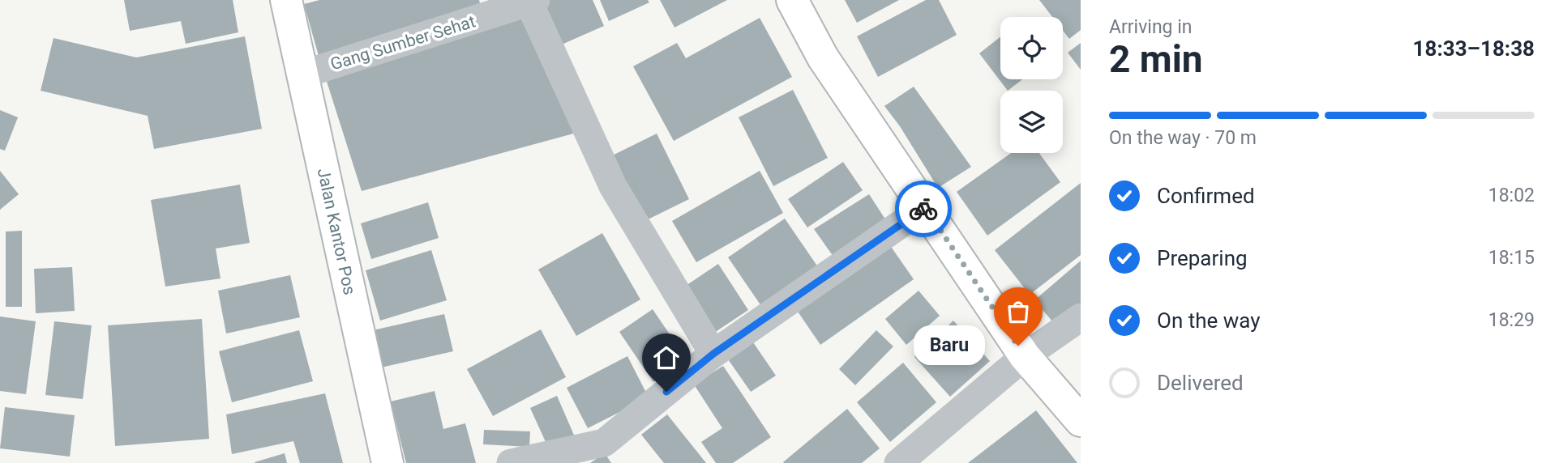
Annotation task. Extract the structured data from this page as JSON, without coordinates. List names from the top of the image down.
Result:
{
  "streets": {
    "main road": ["Jalan Kantor Pos"],
    "street": ["Gang Sumber Sehat"]
  },
  "crossings": [
    ["Gang Sumber Sehat", "Jalan Kantor Pos"]
  ],
  "places": ["Baru"],
  "page": {
    "heading": ["2 min", "Arriving in", "18:33–18:38"],
    "bar": "On the way · 70 m",
    "list": [
      ["Confirmed", "18:02"],
      ["Preparing", "18:15"],
      ["On the way", "18:29"],
      "Delivered"
    ],
    "bubble": "Baru"
  }
}
